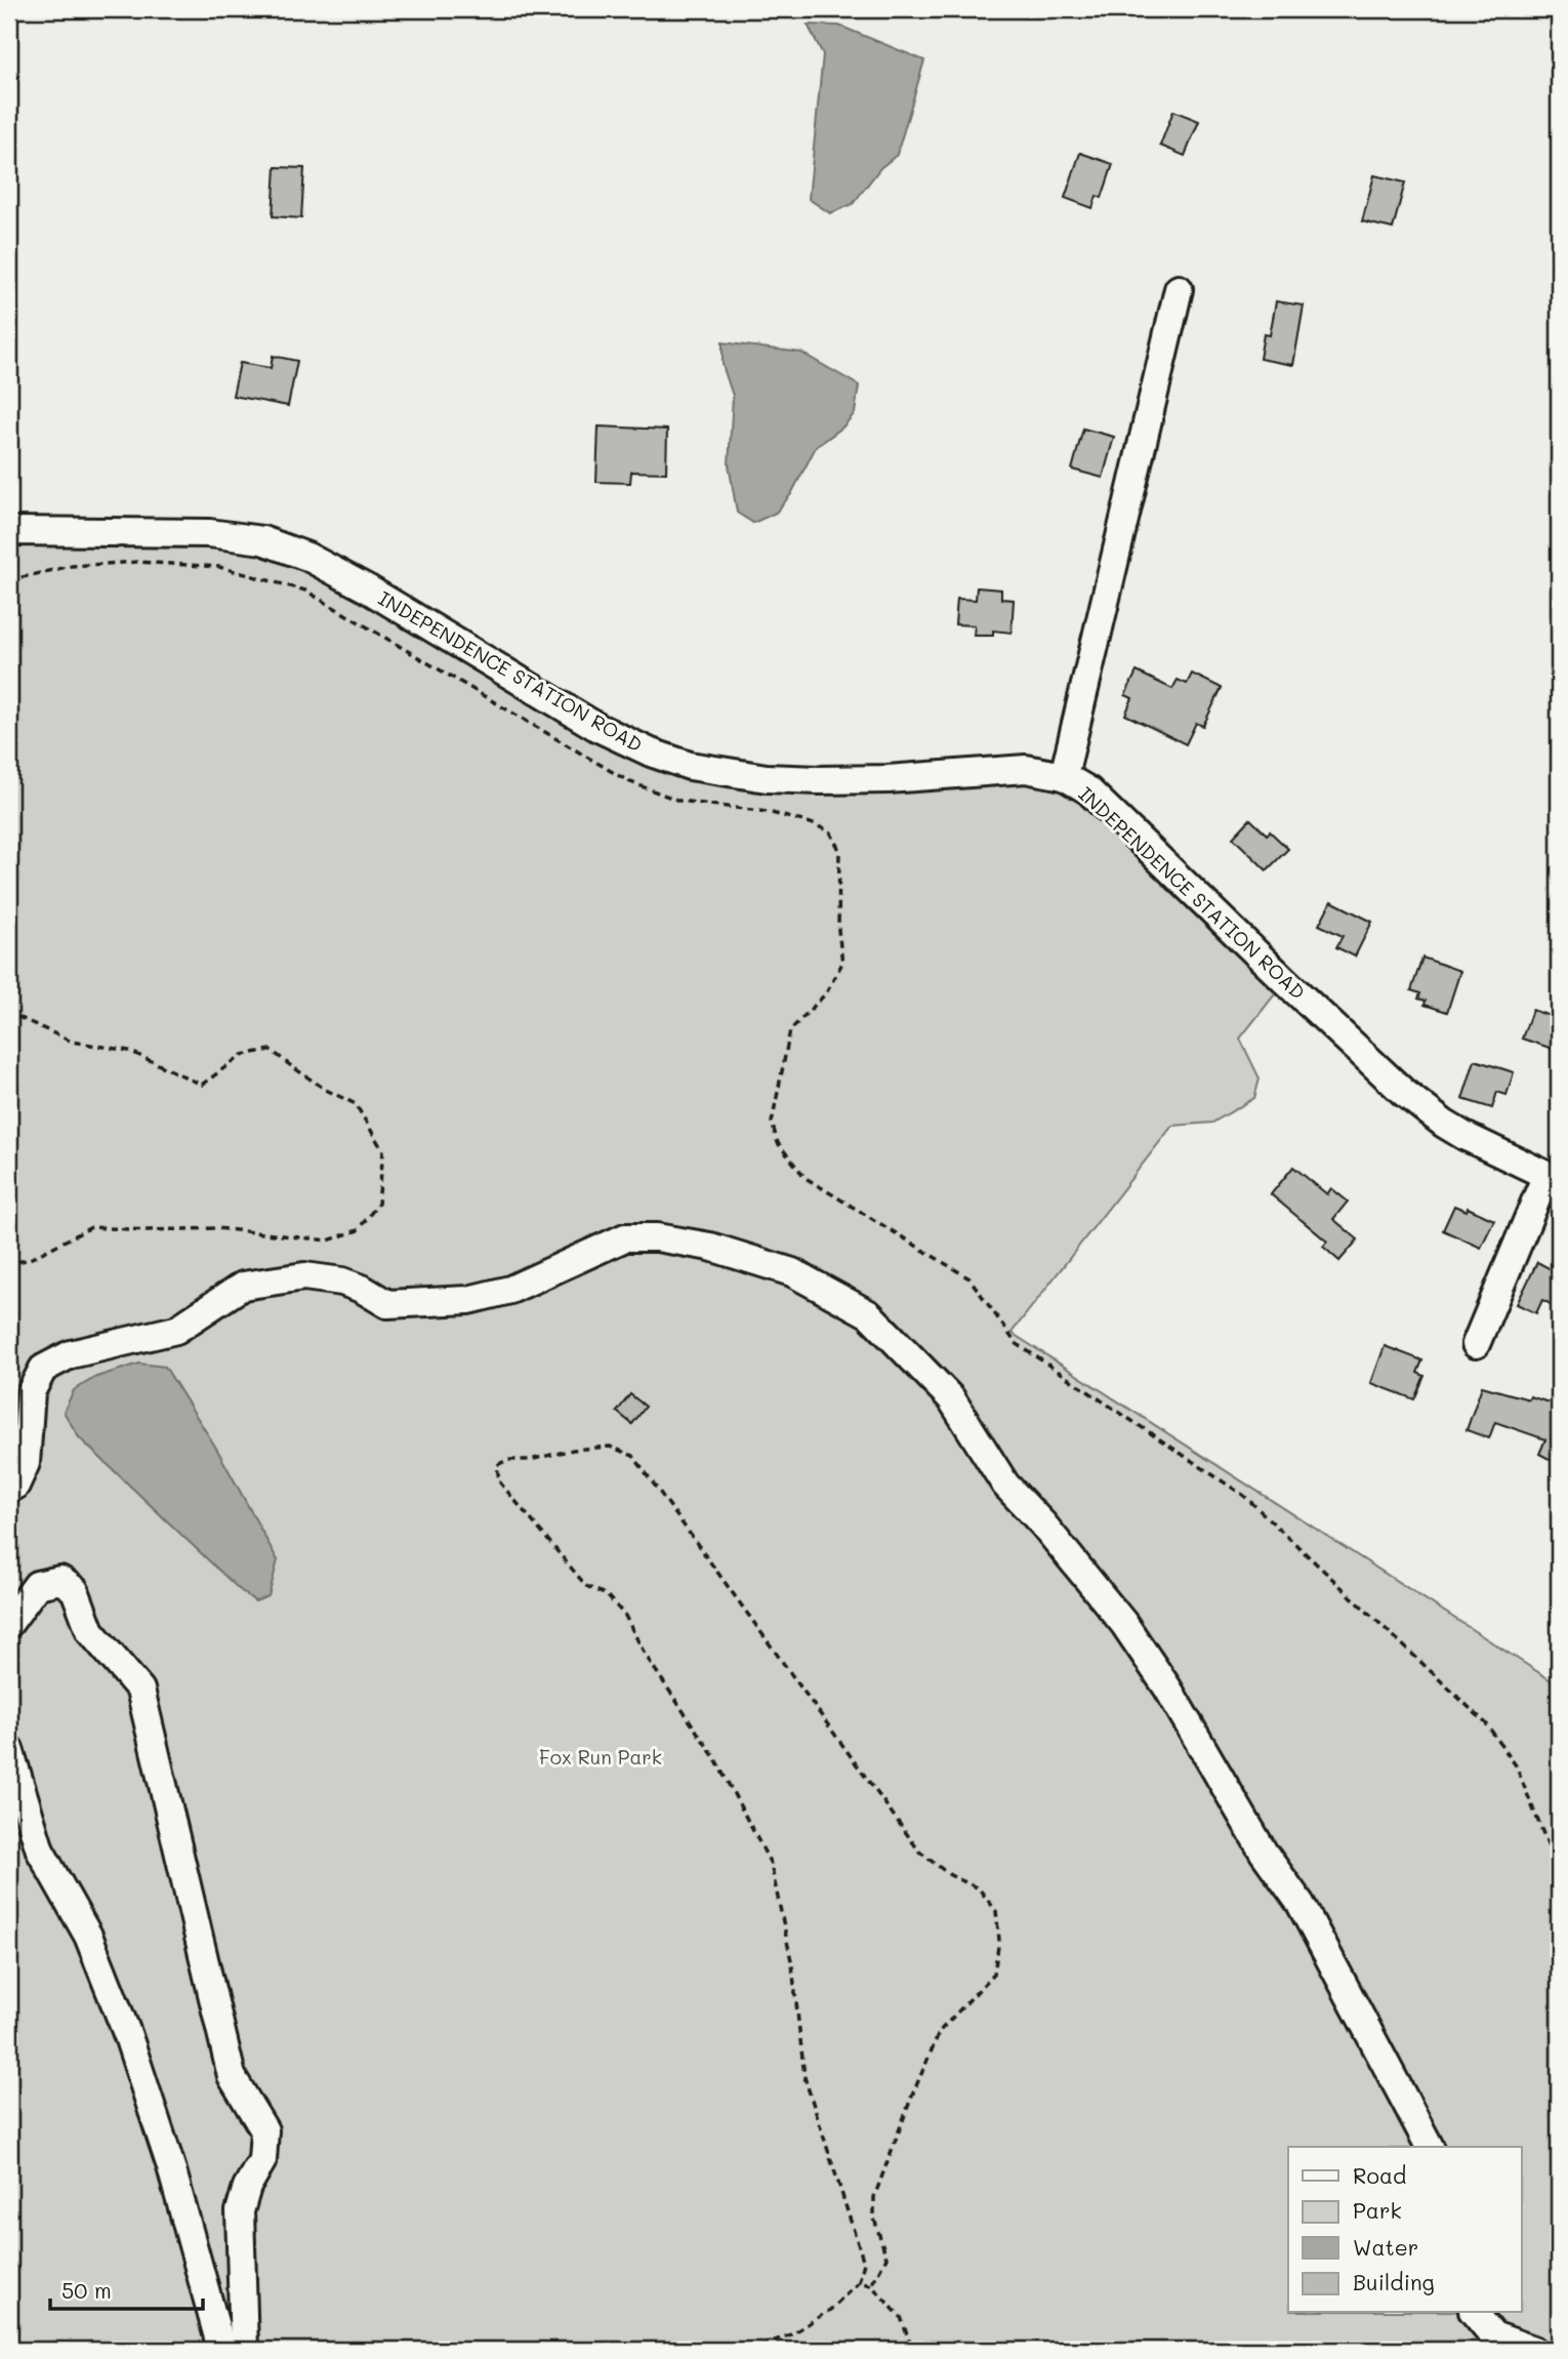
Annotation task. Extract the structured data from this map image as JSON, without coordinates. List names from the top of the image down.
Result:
{
  "streets": {
    "street": ["INDEPENDENCE STATION ROAD"]
  },
  "parks": ["Fox Run Park"],
  "legend": [
    "Road",
    "Park",
    "Water",
    "Building"
  ],
  "scale_bar": "50 m"
}
